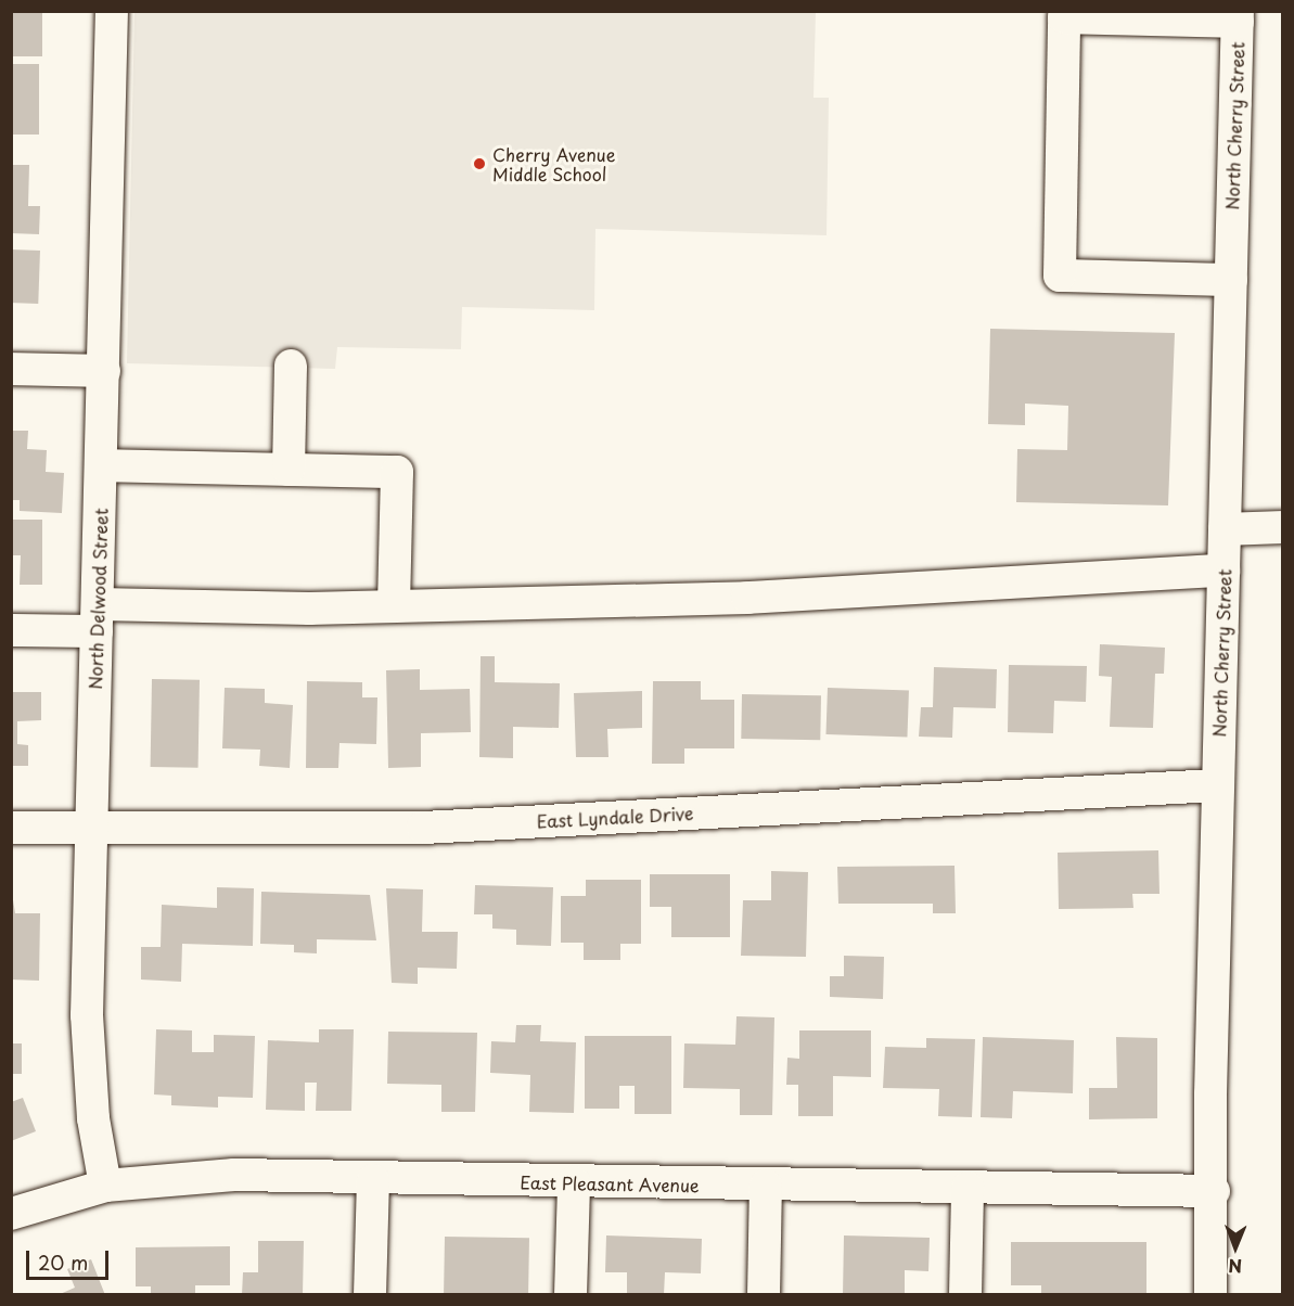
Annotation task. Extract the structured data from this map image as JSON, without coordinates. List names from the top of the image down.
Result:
{
  "streets": {
    "street": [
      "North Cherry Street",
      "North Delwood Street",
      "East Lyndale Drive",
      "East Pleasant Avenue"
    ]
  },
  "crossings": [
    ["North Cherry Street", "East Lyndale Drive"],
    ["North Cherry Street", "East Pleasant Avenue"],
    ["North Delwood Street", "East Lyndale Drive"],
    ["North Delwood Street", "East Pleasant Avenue"]
  ],
  "places": ["Cherry Avenue Middle School"],
  "scale_bar": "20 m",
  "north": "bottom"
}
